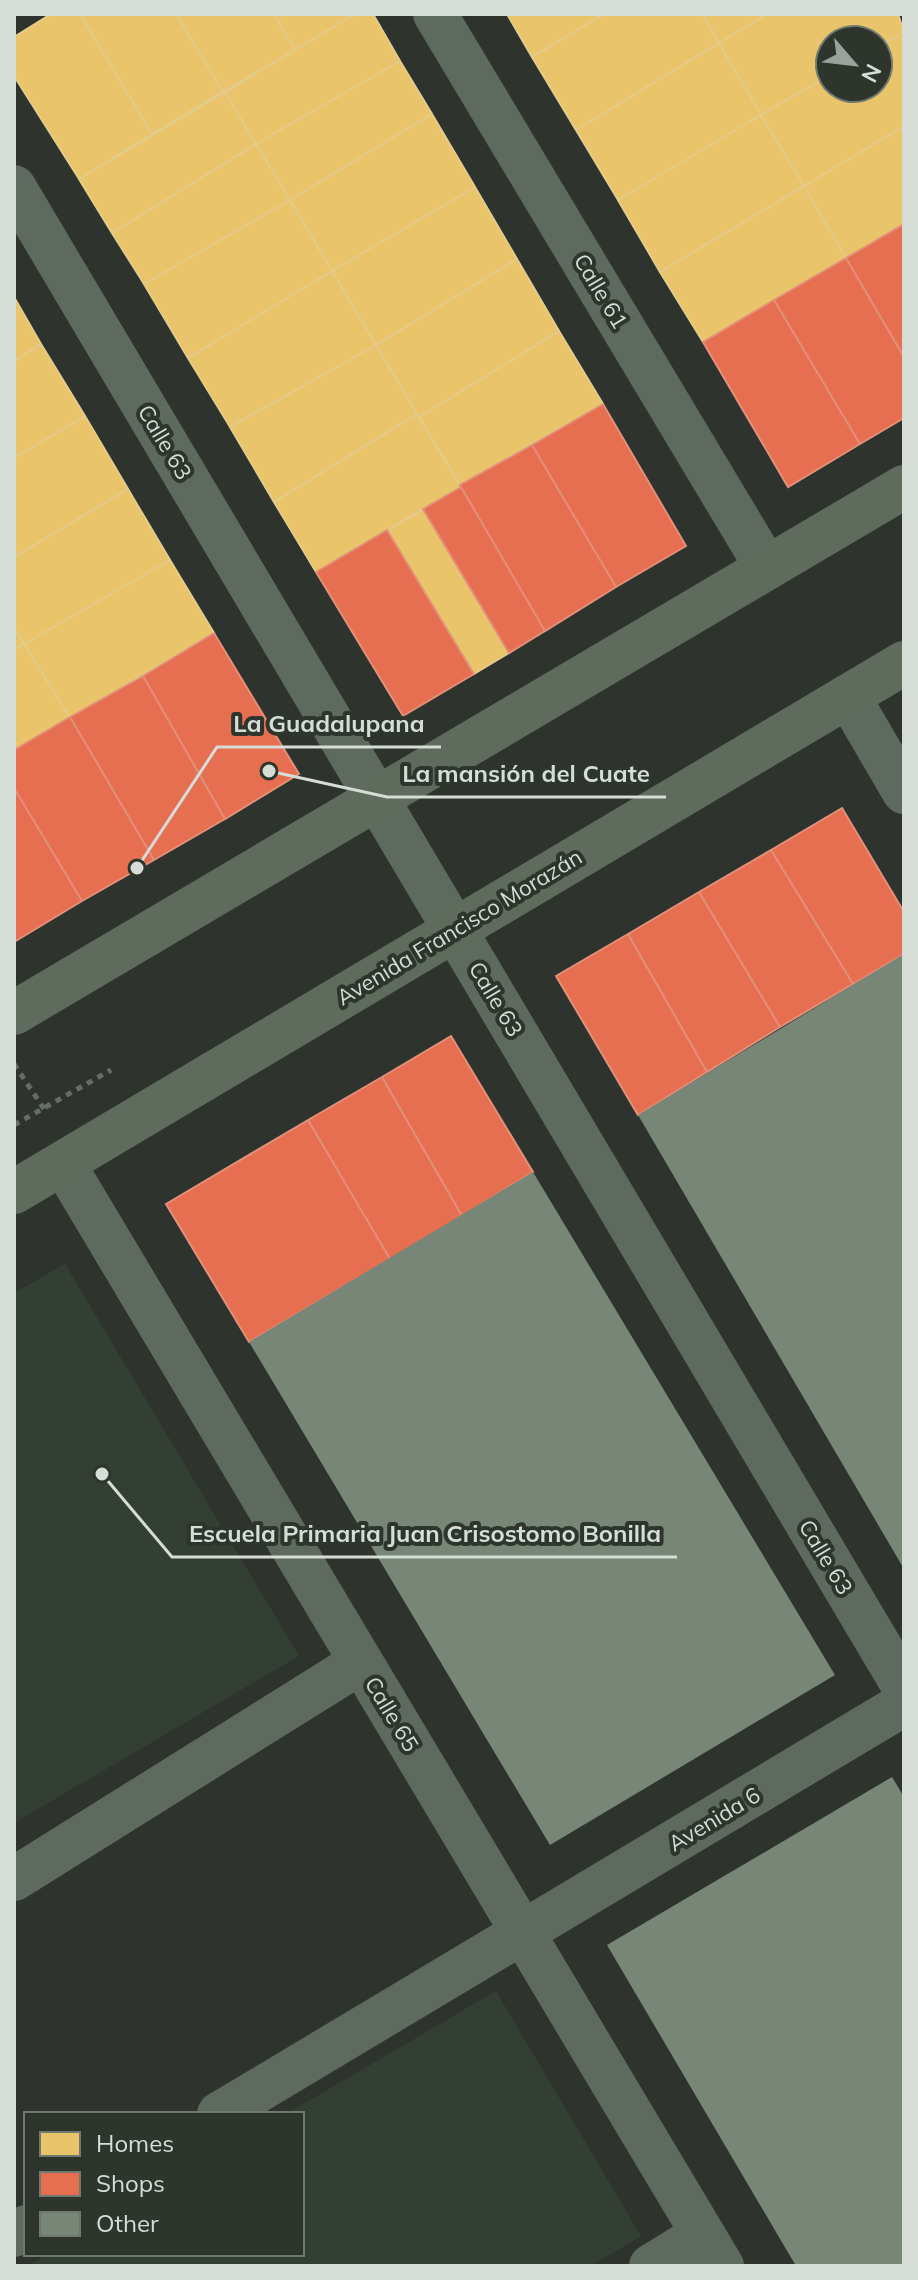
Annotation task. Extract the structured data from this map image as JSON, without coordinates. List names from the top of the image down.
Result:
{
  "streets": {
    "main road": ["Avenida Francisco Morazán"],
    "street": [
      "Calle 61",
      "Calle 63",
      "Calle 65",
      "Avenida 6"
    ]
  },
  "crossings": [
    ["Calle 63", "Avenida Francisco Morazán"],
    ["Avenida Francisco Morazán", "Calle 65"],
    ["Calle 65", "Avenida 6"]
  ],
  "places": ["La mansión del Cuate", "La Guadalupana", "Escuela Primaria Juan Crisostomo Bonilla"],
  "legend": ["Homes", "Shops", "Other"],
  "north": "bottom right"
}
